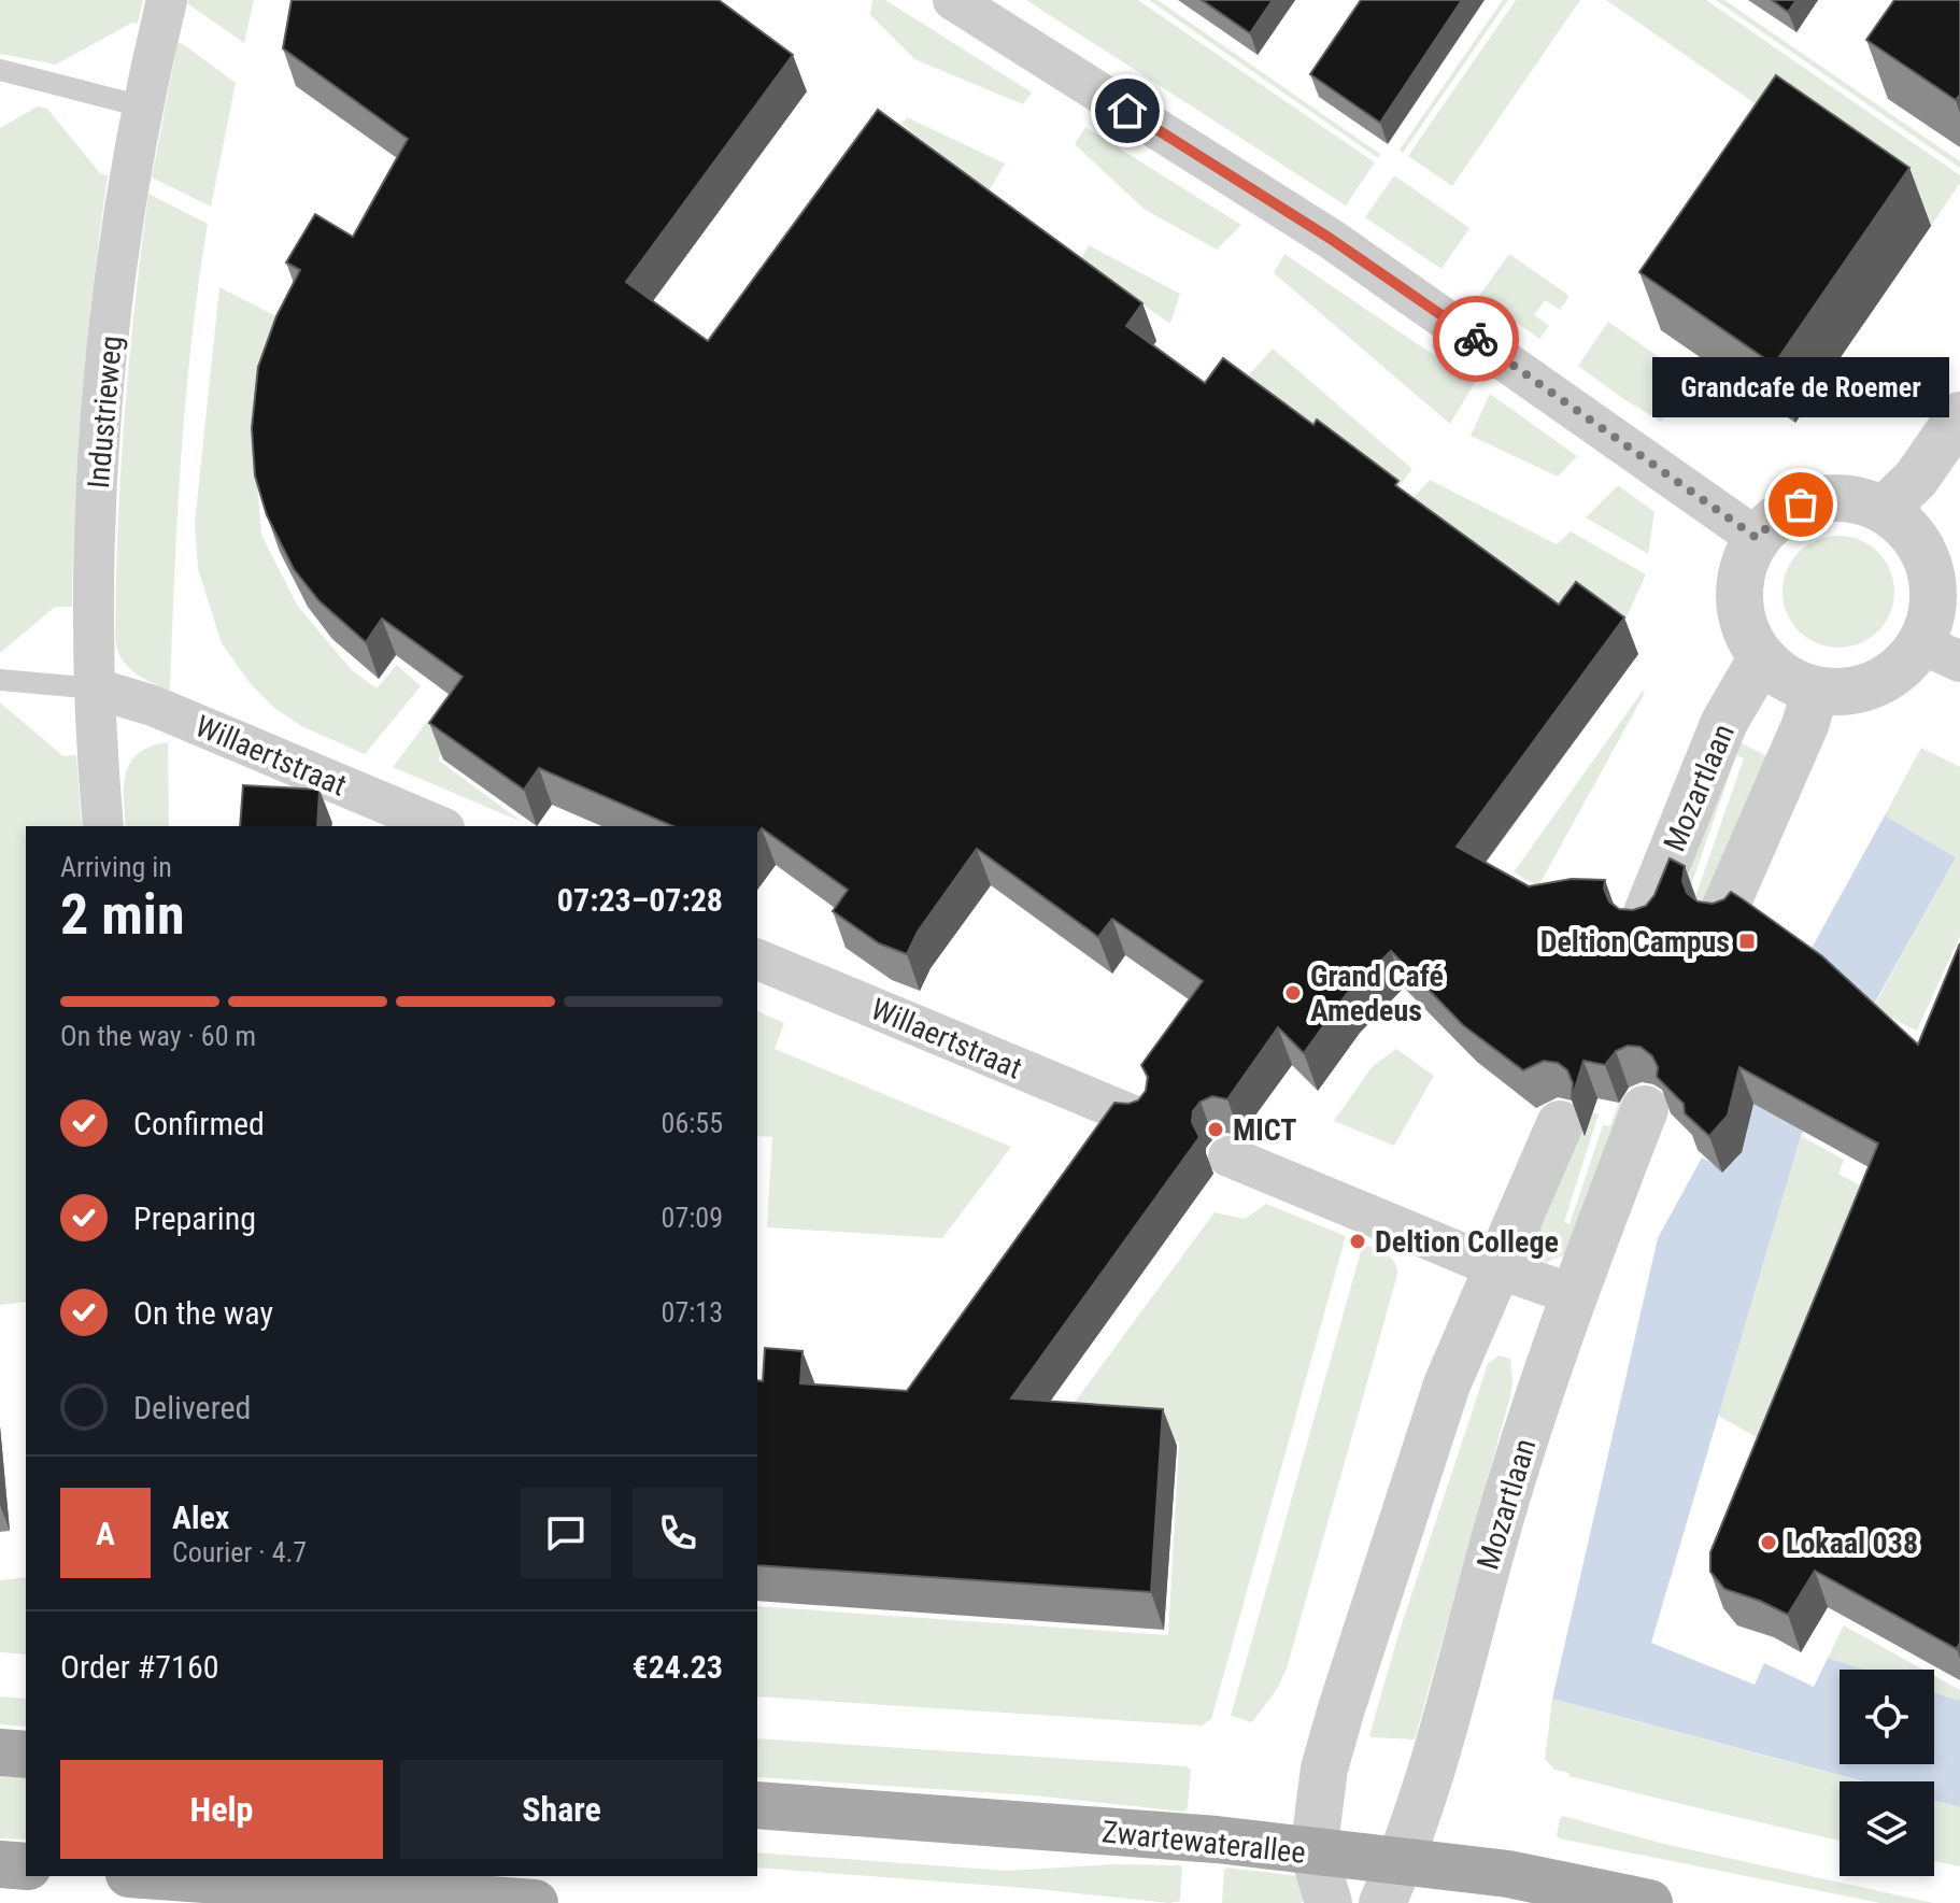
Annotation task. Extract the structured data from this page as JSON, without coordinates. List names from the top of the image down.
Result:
{
  "streets": {
    "main road": ["Zwartewaterallee"],
    "street": ["Industrieweg", "Willaertstraat", "Mozartlaan"]
  },
  "crossings": [
    ["Industrieweg", "Willaertstraat"],
    ["Mozartlaan", "Zwartewaterallee"]
  ],
  "places": {
    "other": [
      "Grandcafe de Roemer",
      "Grand Café Amedeus",
      "MICT",
      "Deltion College",
      "Lokaal 038"
    ],
    "transit": ["Deltion Campus"]
  },
  "page": {
    "bubble": "Grandcafe de Roemer",
    "heading": ["2 min", "Arriving in", "07:23–07:28"],
    "panel": [
      "Alex",
      "Courier · 4.7",
      "Order #7160",
      "€24.23"
    ],
    "bar": "On the way · 60 m",
    "list": [
      ["Confirmed", "06:55"],
      ["Preparing", "07:09"],
      ["On the way", "07:13"],
      "Delivered"
    ],
    "round": "A",
    "buttons": ["Help", "Share"]
  }
}
